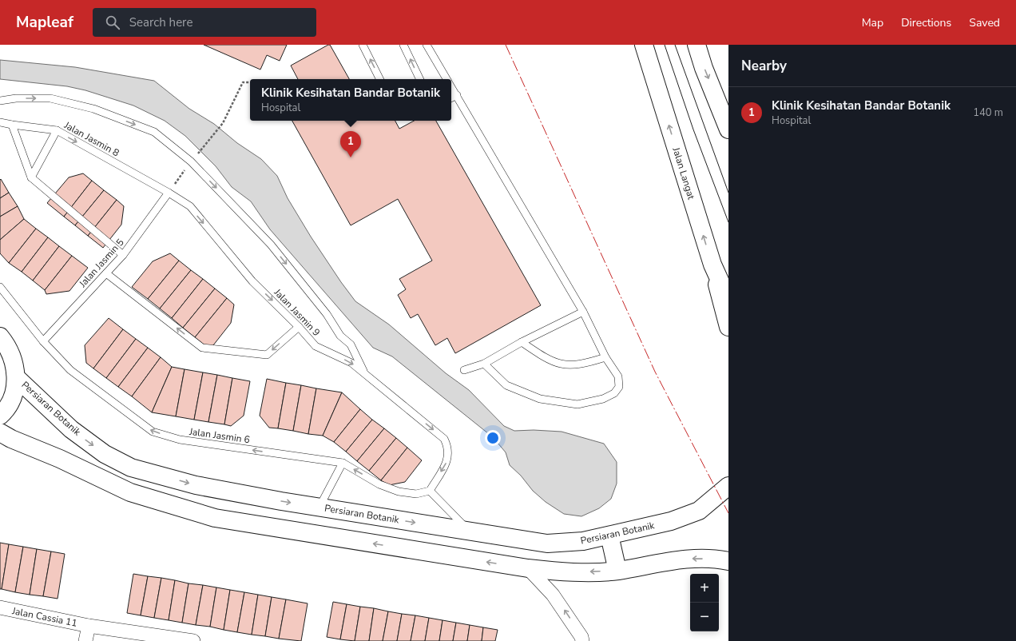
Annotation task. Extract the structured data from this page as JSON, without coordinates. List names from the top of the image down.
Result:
{
  "streets": {
    "main road": ["Jalan Langat", "Persiaran Botanik"],
    "street": ["Jalan Cassia 11"],
    "lane": [
      "Jalan Jasmin 8",
      "Jalan Jasmin 5",
      "Jalan Jasmin 9",
      "Jalan Jasmin 6"
    ]
  },
  "crossings": [
    ["Jalan Jasmin 8", "Jalan Jasmin 5"],
    ["Jalan Jasmin 8", "Jalan Jasmin 9"],
    ["Jalan Jasmin 5", "Jalan Jasmin 9"],
    ["Jalan Jasmin 5", "Jalan Jasmin 6"],
    ["Jalan Jasmin 9", "Jalan Jasmin 6"]
  ],
  "one_way": ["Jalan Jasmin 6"],
  "page": {
    "header": "Mapleaf",
    "search": "Search here",
    "nav": ["Map", "Directions", "Saved"],
    "heading": "Nearby",
    "popup": ["Klinik Kesihatan Bandar Botanik", "Hospital"],
    "list": [
      {
        "mark": "1",
        "name": "Klinik Kesihatan Bandar Botanik",
        "note": "Hospital",
        "value": "140 m"
      }
    ],
    "pins": "1",
    "map_buttons": ["+", "−"]
  }
}
